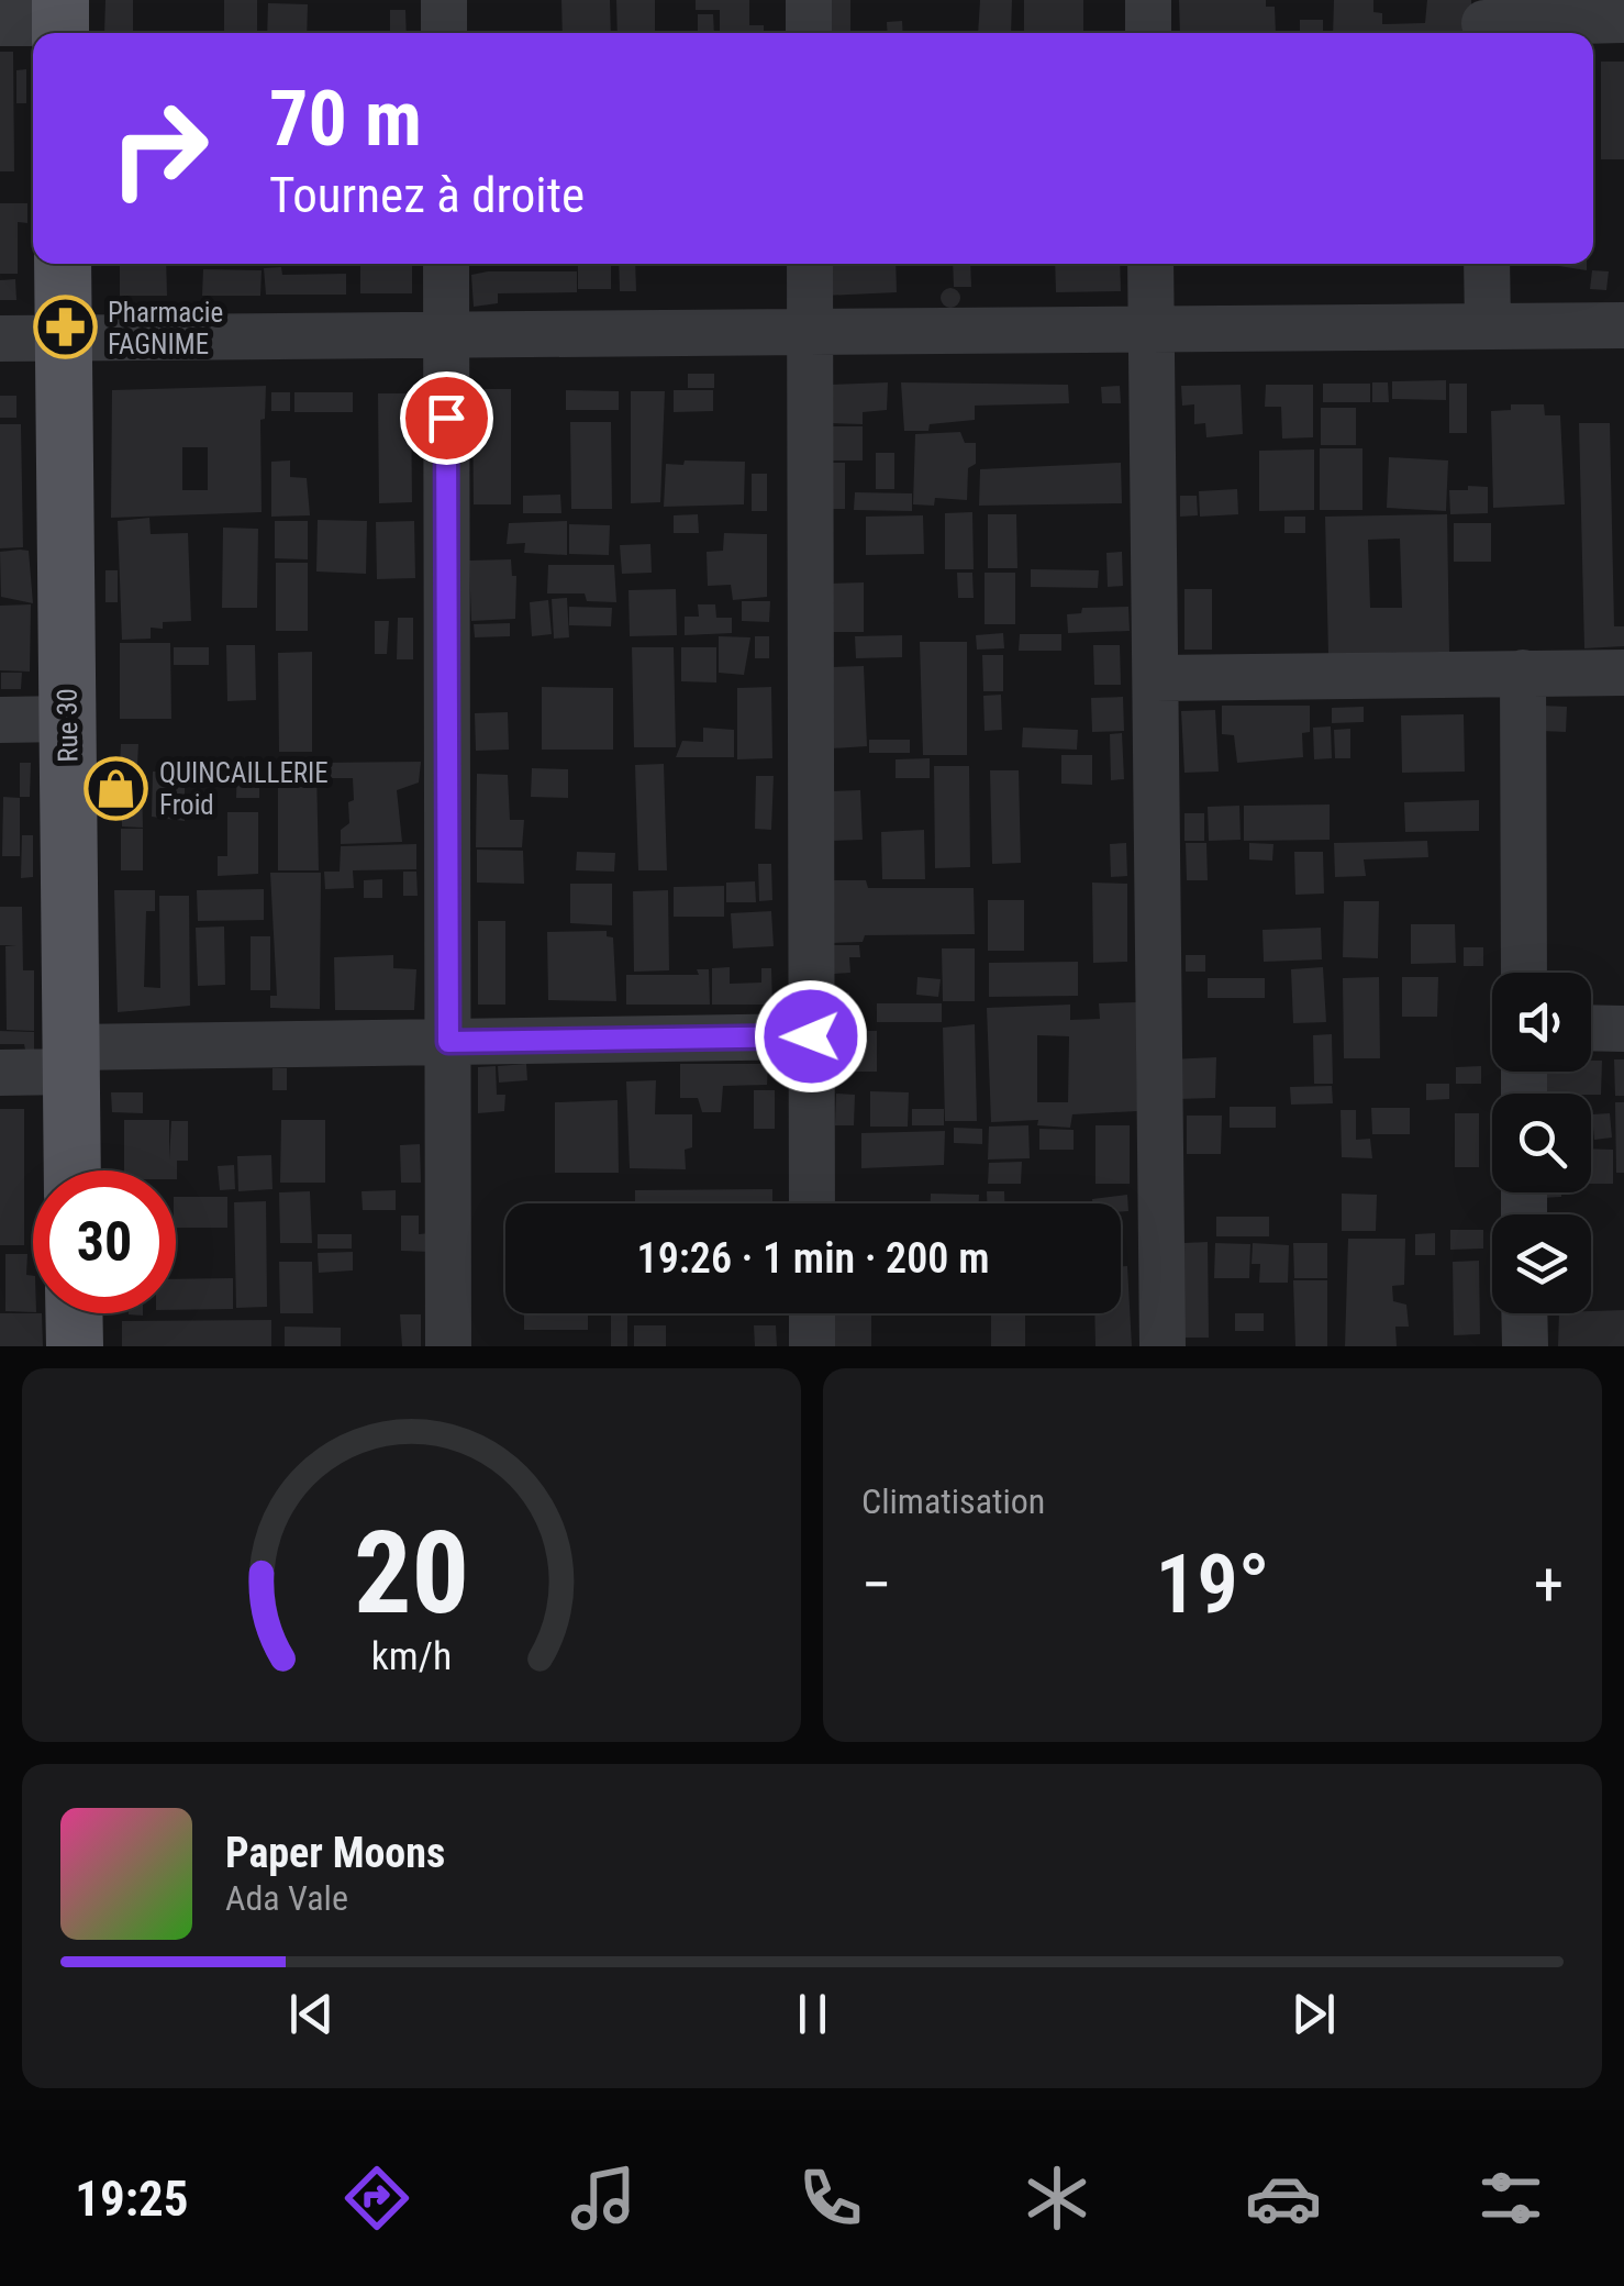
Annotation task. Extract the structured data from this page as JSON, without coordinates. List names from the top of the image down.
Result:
{
  "streets": {
    "main road": ["Rue 30"]
  },
  "places": {
    "pharmacy": ["Pharmacie FAGNIME"],
    "shop": ["QUINCAILLERIE Froid"]
  },
  "page": {
    "turn": ["70 m", "Tournez à droite"],
    "limit": "30",
    "trip": "19:26 · 1 min · 200 m",
    "tile": "Climatisation",
    "heat": ["−", "19°", "+"],
    "song": ["Paper Moons", "Ada Vale"],
    "tabs": "19:25",
    "gauge": ["20", "km/h"]
  }
}
